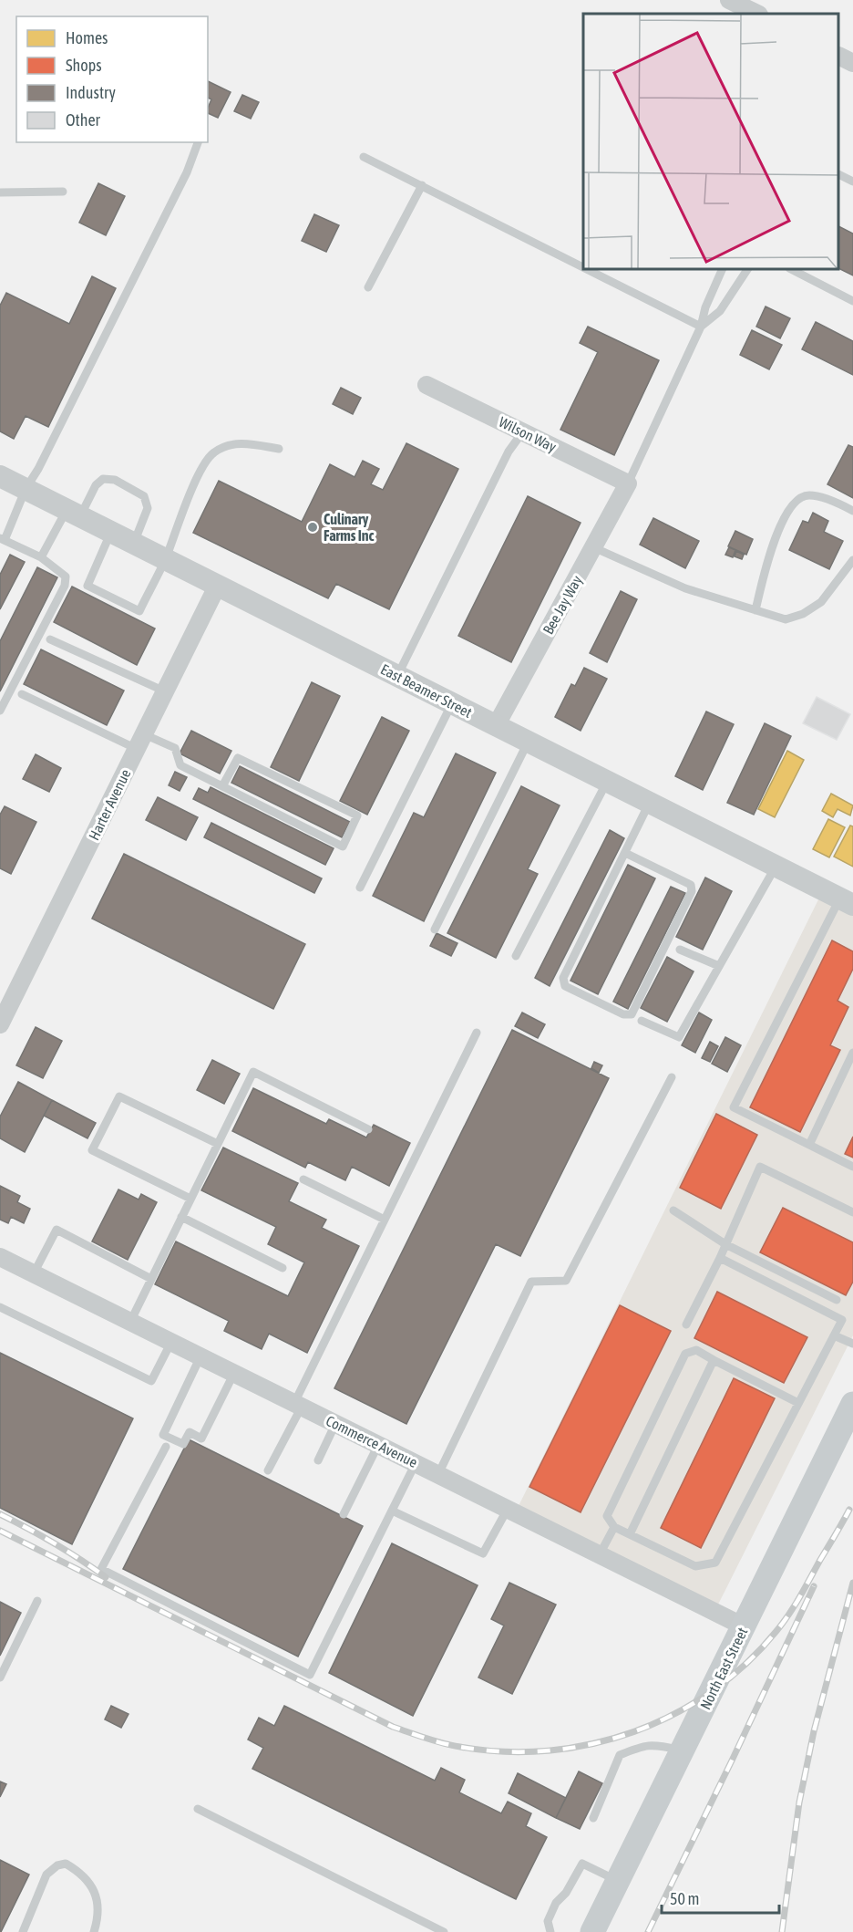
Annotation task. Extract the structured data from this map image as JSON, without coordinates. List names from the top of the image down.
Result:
{
  "streets": {
    "main road": ["North East Street"],
    "street": [
      "Wilson Way",
      "Bee Jay Way",
      "East Beamer Street",
      "Harter Avenue",
      "Commerce Avenue"
    ]
  },
  "crossings": [
    ["Wilson Way", "Bee Jay Way"],
    ["Bee Jay Way", "East Beamer Street"],
    ["East Beamer Street", "Harter Avenue"],
    ["Commerce Avenue", "North East Street"]
  ],
  "places": ["Culinary Farms Inc"],
  "legend": [
    "Homes",
    "Shops",
    "Industry",
    "Other"
  ],
  "scale_bar": "50 m"
}
